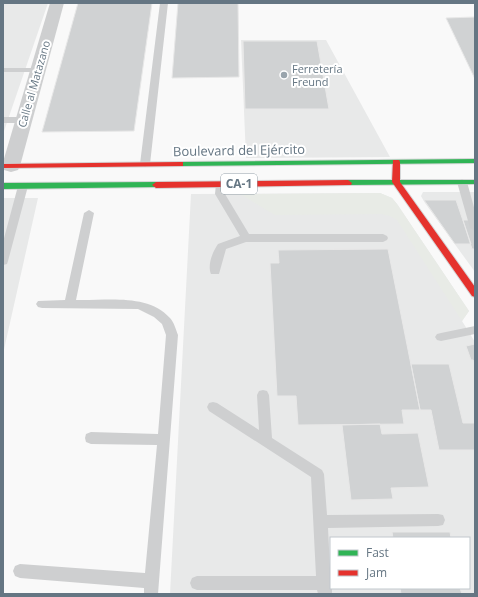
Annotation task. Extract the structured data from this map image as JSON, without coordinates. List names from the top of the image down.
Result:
{
  "streets": {
    "main road": ["Boulevard del Ejército", "CA-1"],
    "street": ["Calle al Matazano"]
  },
  "crossings": [
    ["Calle al Matazano", "Boulevard del Ejército"]
  ],
  "places": ["Ferretería Freund"],
  "legend": ["Fast", "Jam"]
}
